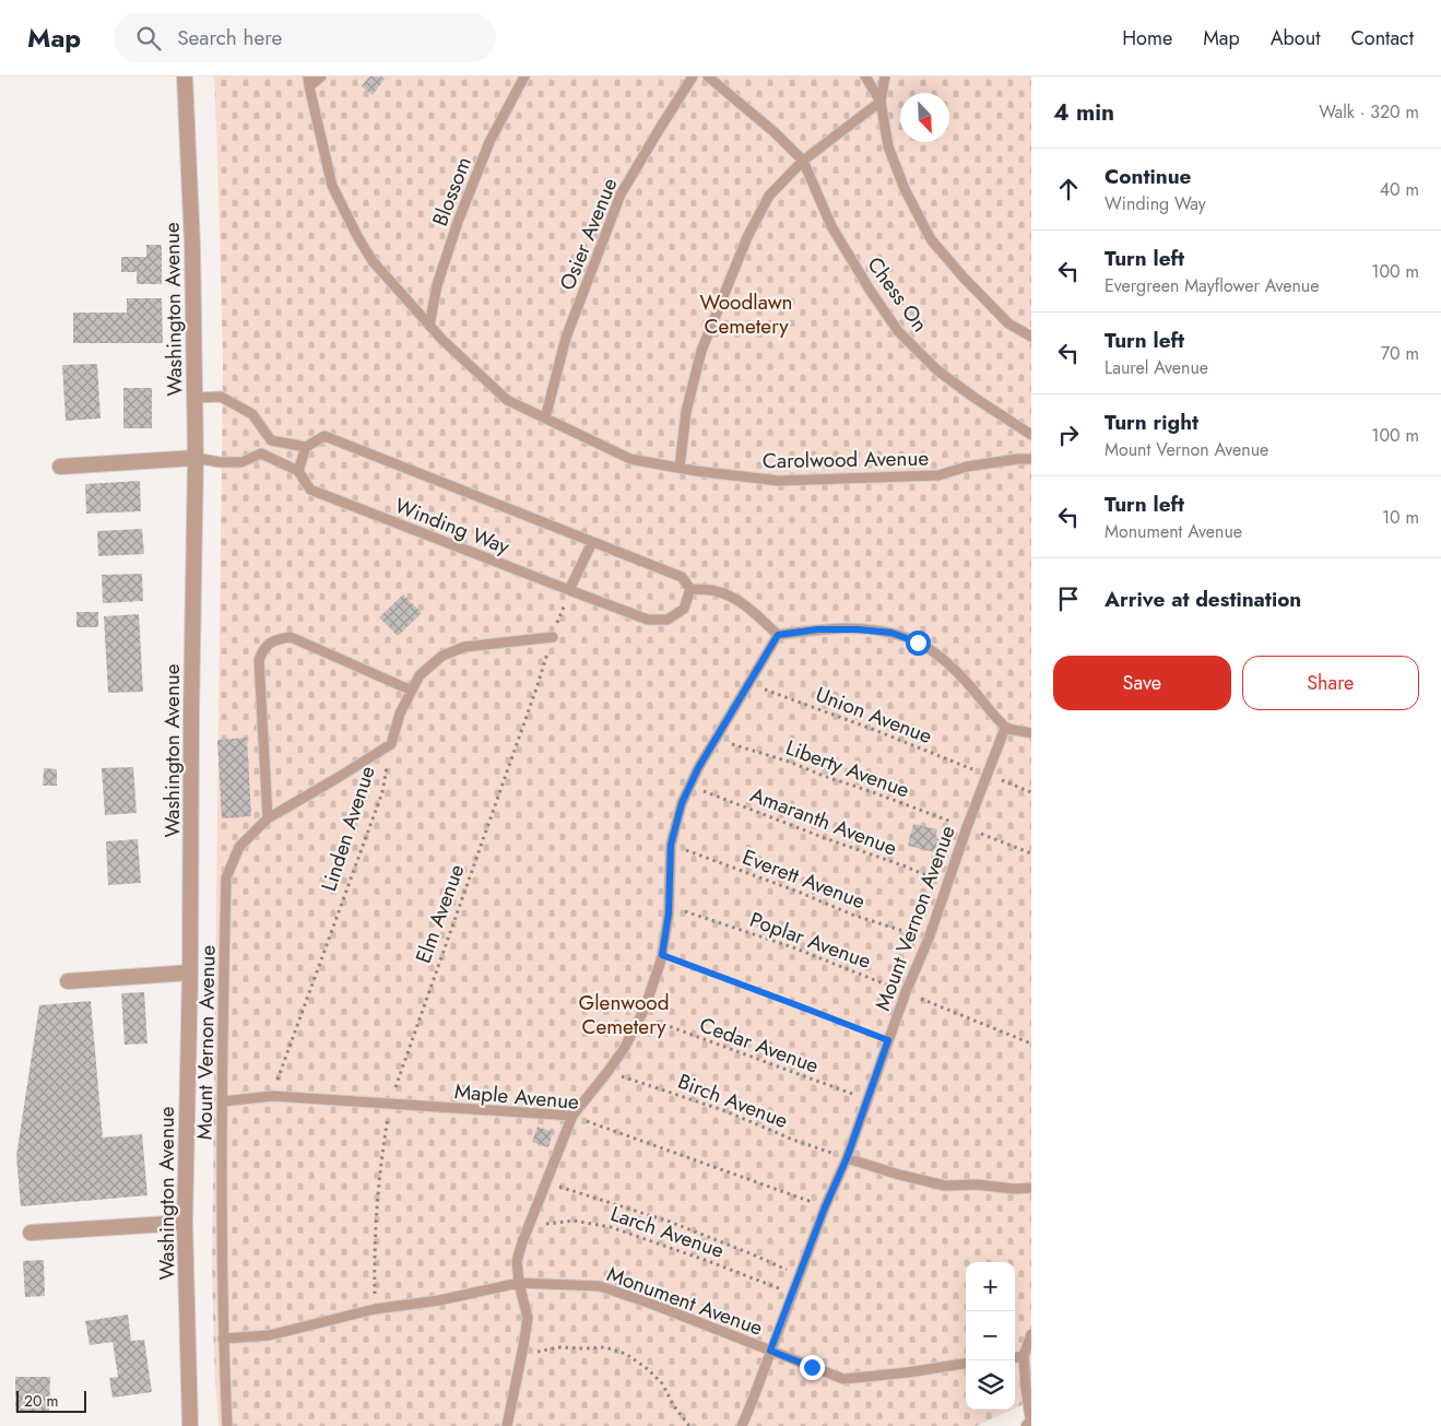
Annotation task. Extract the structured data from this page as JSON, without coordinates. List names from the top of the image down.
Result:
{
  "streets": {
    "street": ["Washington Avenue"],
    "lane": [
      "Blossom",
      "Osier Avenue",
      "Chess On",
      "Carolwood Avenue",
      "Winding Way",
      "Linden Avenue",
      "Mount Vernon Avenue",
      "Maple Avenue",
      "Monument Avenue"
    ],
    "path": [
      "Union Avenue",
      "Liberty Avenue",
      "Amaranth Avenue",
      "Everett Avenue",
      "Elm Avenue",
      "Poplar Avenue",
      "Cedar Avenue",
      "Birch Avenue",
      "Larch Avenue"
    ]
  },
  "crossings": [
    ["Blossom", "Carolwood Avenue"],
    ["Osier Avenue", "Carolwood Avenue"],
    ["Washington Avenue", "Winding Way"],
    ["Winding Way", "Elm Avenue"],
    ["Union Avenue", "Mount Vernon Avenue"],
    ["Liberty Avenue", "Mount Vernon Avenue"],
    ["Amaranth Avenue", "Mount Vernon Avenue"],
    ["Linden Avenue", "Elm Avenue"],
    ["Linden Avenue", "Mount Vernon Avenue"],
    ["Linden Avenue", "Maple Avenue"],
    ["Everett Avenue", "Mount Vernon Avenue"],
    ["Elm Avenue", "Maple Avenue"],
    ["Elm Avenue", "Monument Avenue"],
    ["Mount Vernon Avenue", "Poplar Avenue"],
    ["Mount Vernon Avenue", "Cedar Avenue"],
    ["Mount Vernon Avenue", "Maple Avenue"],
    ["Mount Vernon Avenue", "Birch Avenue"],
    ["Mount Vernon Avenue", "Larch Avenue"],
    ["Mount Vernon Avenue", "Monument Avenue"]
  ],
  "parks": ["Woodlawn Cemetery", "Glenwood Cemetery"],
  "scale_bar": "20 m",
  "north": "bottom right",
  "page": {
    "header": "Map",
    "search": "Search here",
    "nav": [
      "Home",
      "Map",
      "About",
      "Contact"
    ],
    "heading": ["4 min", "Walk · 320 m"],
    "list": [
      ["Continue", "Winding Way", "40 m"],
      ["Turn left", "Evergreen Mayflower Avenue", "100 m"],
      ["Turn left", "Laurel Avenue", "70 m"],
      ["Turn right", "Mount Vernon Avenue", "100 m"],
      ["Turn left", "Monument Avenue", "10 m"],
      "Arrive at destination"
    ],
    "buttons": ["Save", "Share"],
    "map_buttons": ["+", "−"],
    "scale": "20 m"
  }
}
